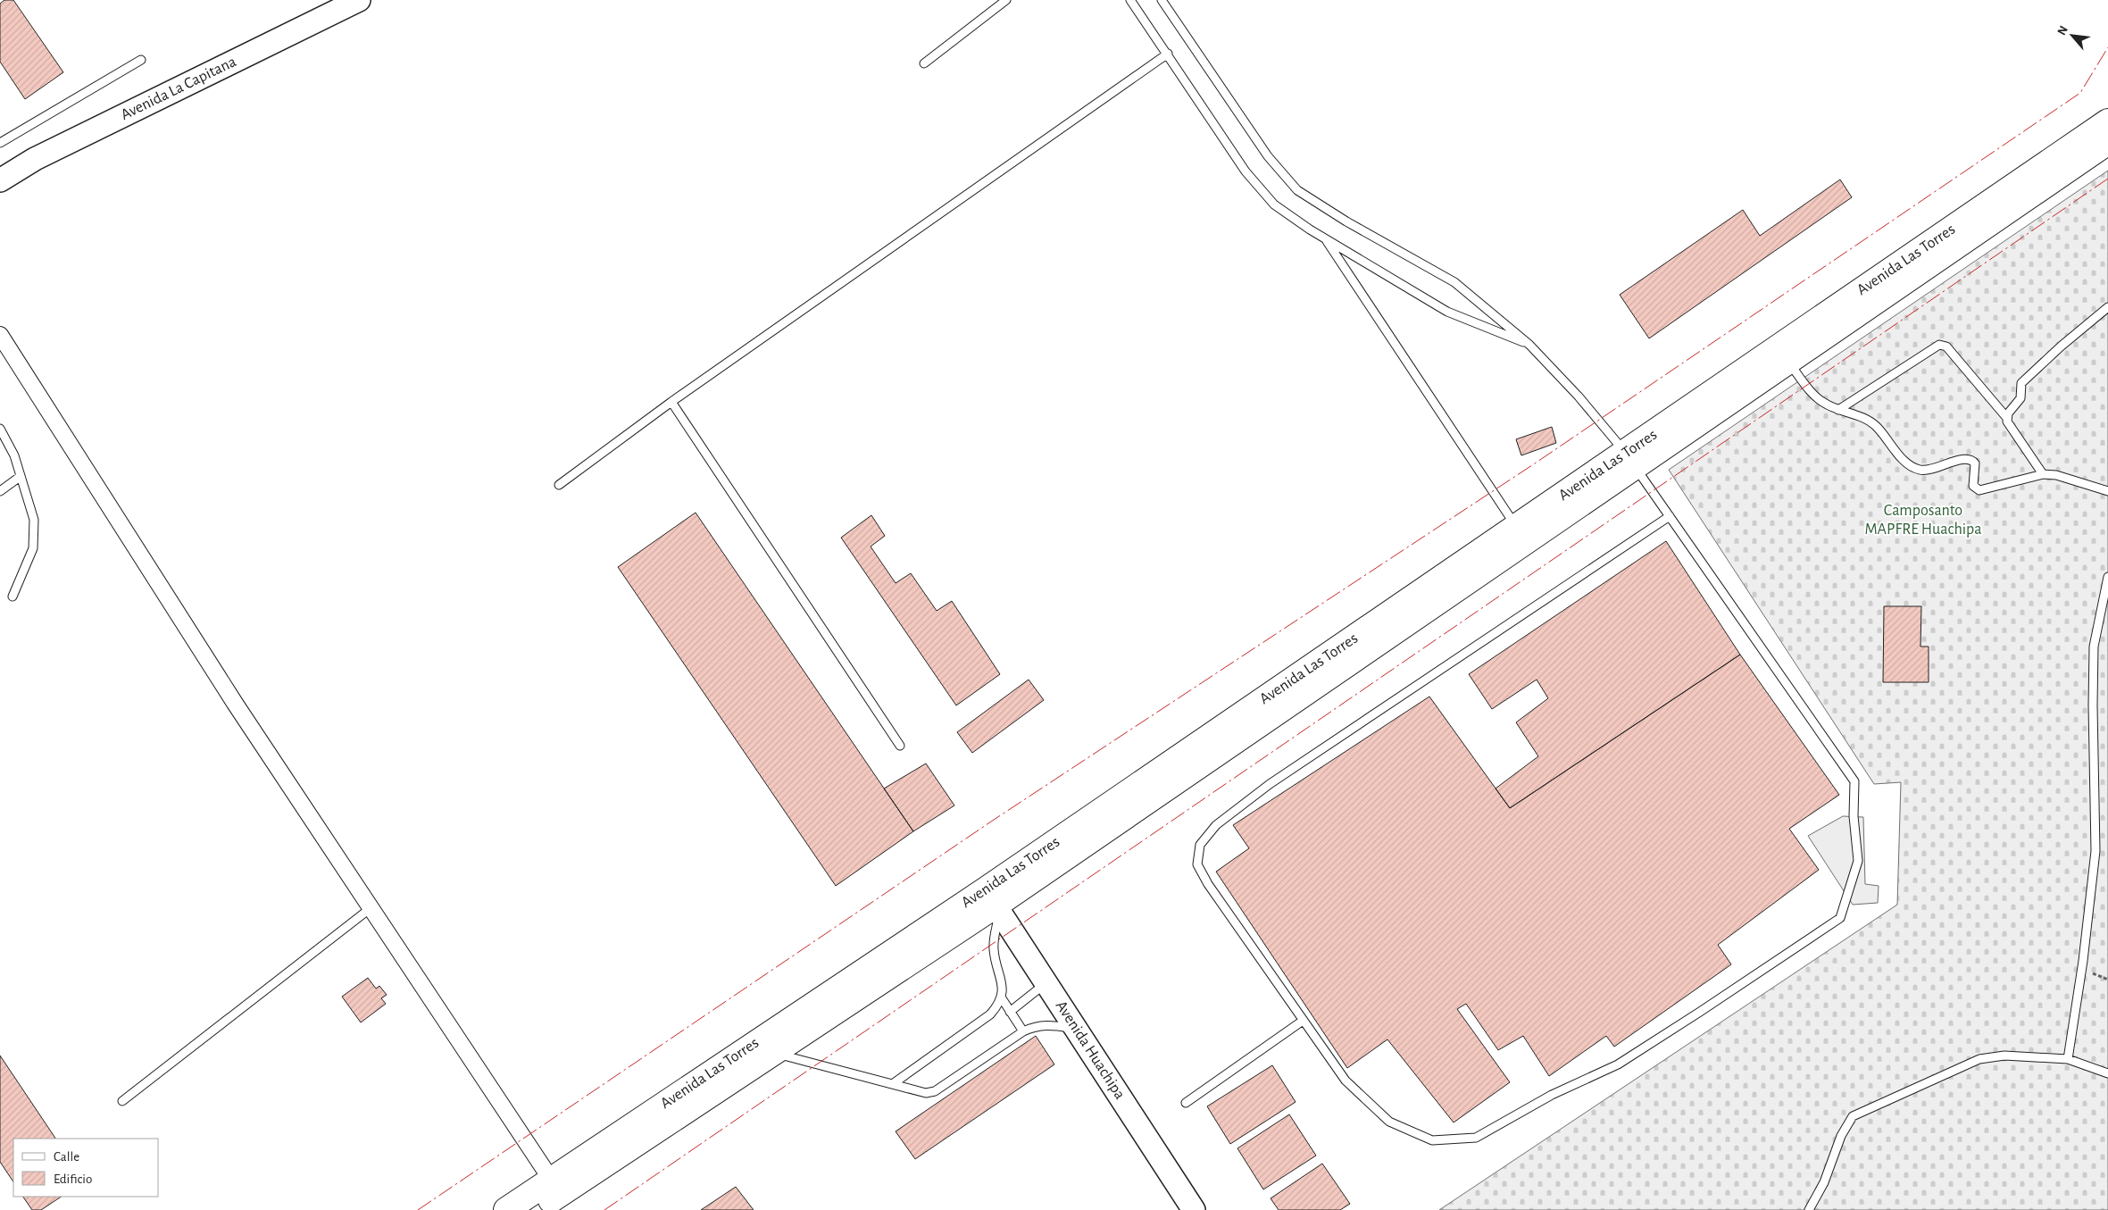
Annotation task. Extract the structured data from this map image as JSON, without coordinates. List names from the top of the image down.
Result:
{
  "streets": {
    "main road": ["Avenida Las Torres"],
    "street": ["Avenida La Capitana", "Avenida Huachipa"]
  },
  "crossings": [
    ["Avenida Las Torres", "Avenida Huachipa"]
  ],
  "parks": ["Camposanto MAPFRE Huachipa"],
  "legend": ["Calle", "Edificio"],
  "north": "top left"
}
